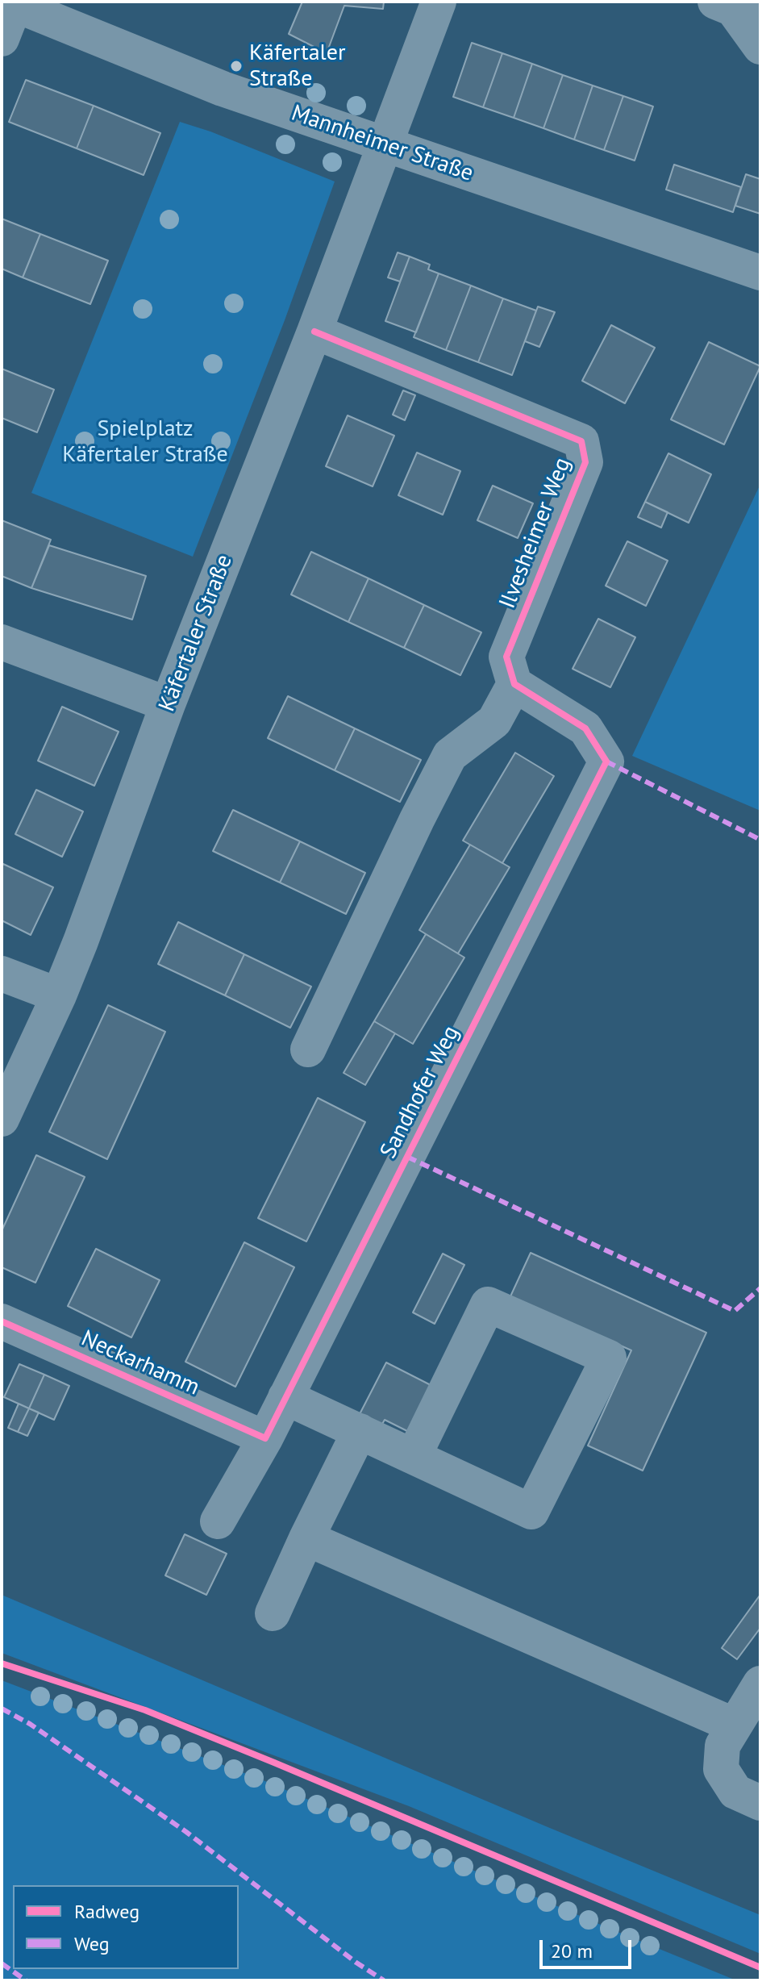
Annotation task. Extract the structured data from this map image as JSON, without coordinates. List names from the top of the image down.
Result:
{
  "streets": {
    "street": [
      "Mannheimer Straße",
      "Ilvesheimer Weg",
      "Käfertaler Straße",
      "Sandhofer Weg",
      "Neckarhamm"
    ]
  },
  "crossings": [
    ["Mannheimer Straße", "Käfertaler Straße"],
    ["Ilvesheimer Weg", "Käfertaler Straße"],
    ["Ilvesheimer Weg", "Sandhofer Weg"],
    ["Sandhofer Weg", "Neckarhamm"]
  ],
  "parks": ["Spielplatz Käfertaler Straße"],
  "places": ["Käfertaler Straße"],
  "legend": ["Radweg", "Weg"],
  "scale_bar": "20 m"
}
